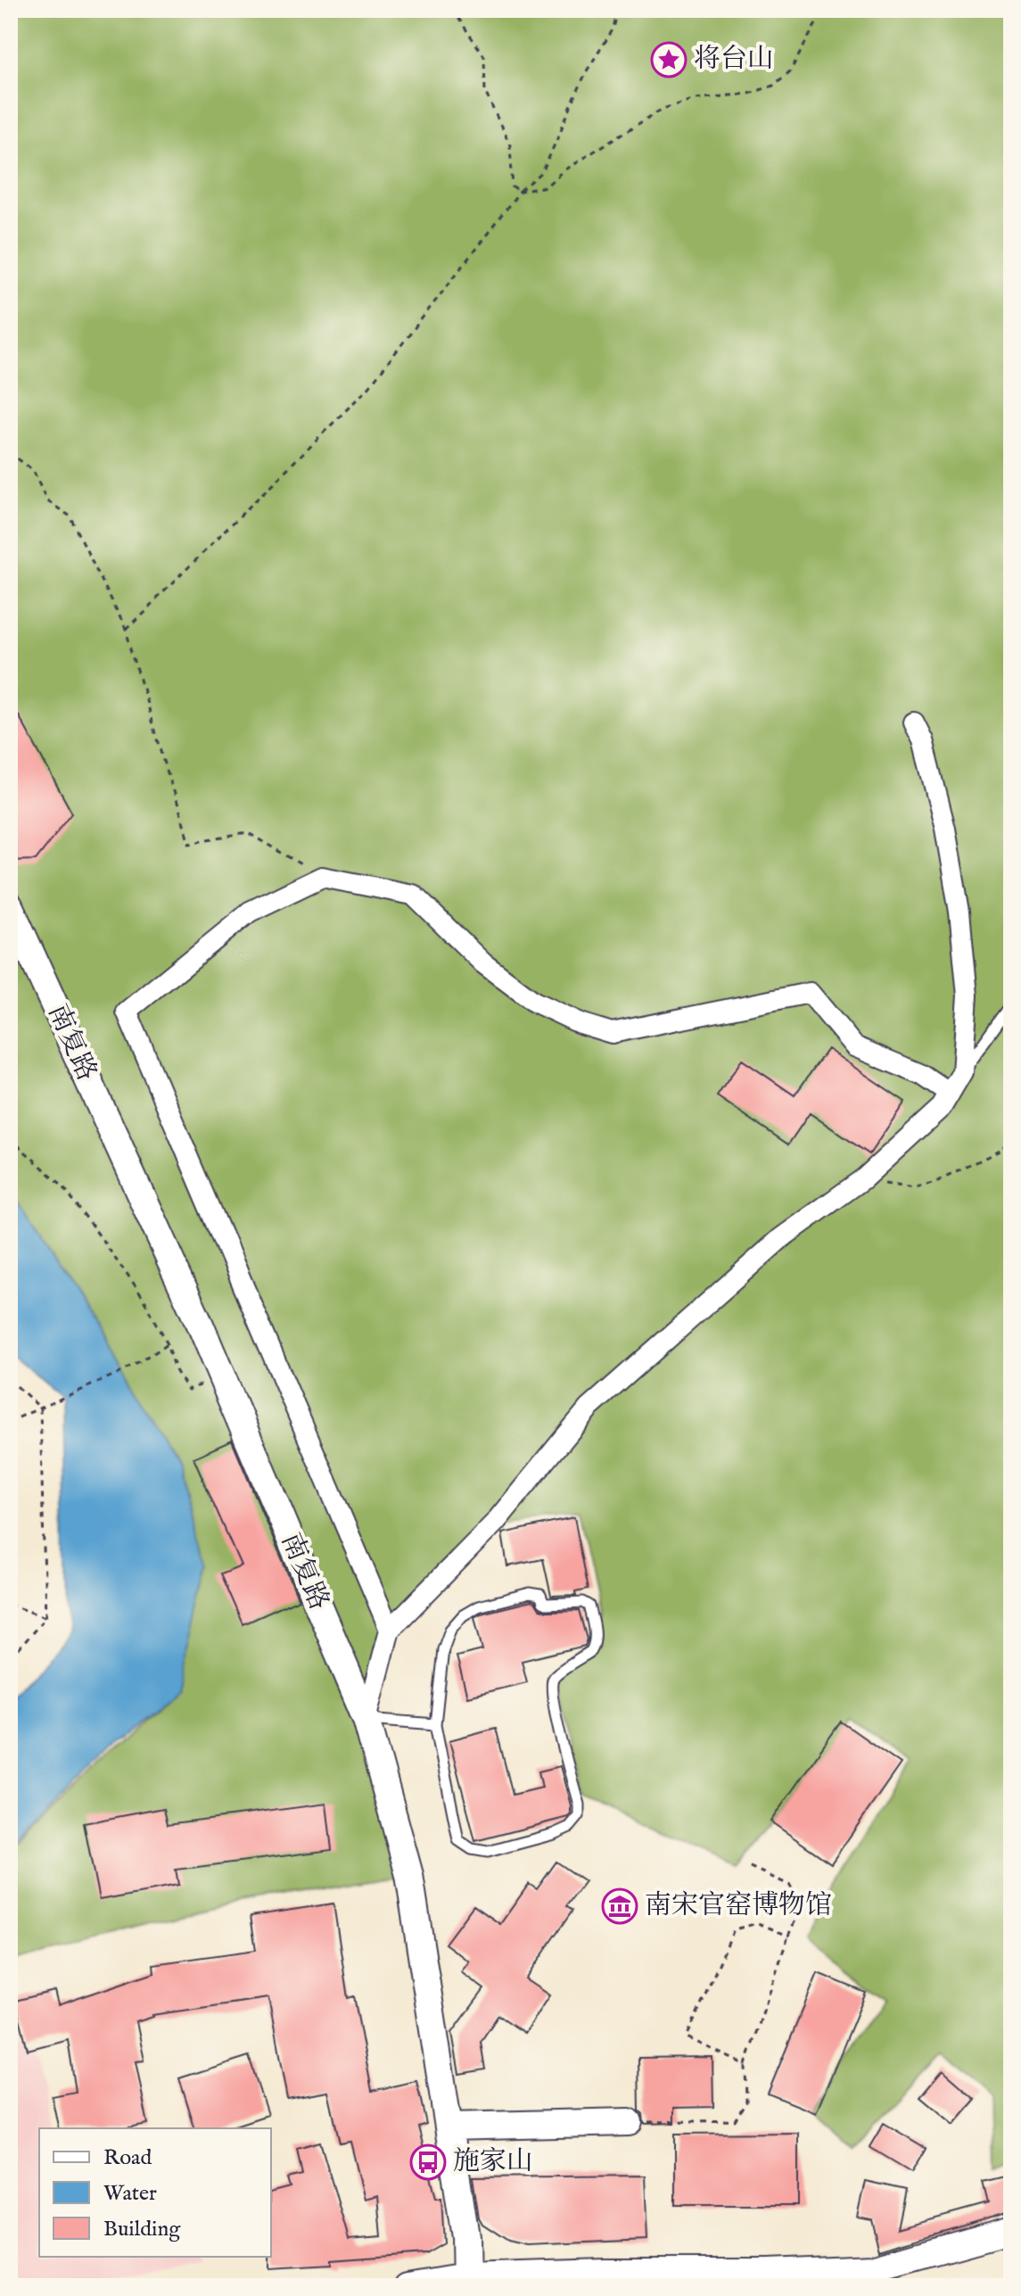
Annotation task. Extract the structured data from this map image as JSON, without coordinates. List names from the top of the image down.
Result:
{
  "streets": {
    "street": ["南复路"]
  },
  "places": {
    "place": ["将台山"],
    "museum": ["南宋官窑博物馆"],
    "bus stop": ["施家山"]
  },
  "legend": ["Road", "Water", "Building"]
}
